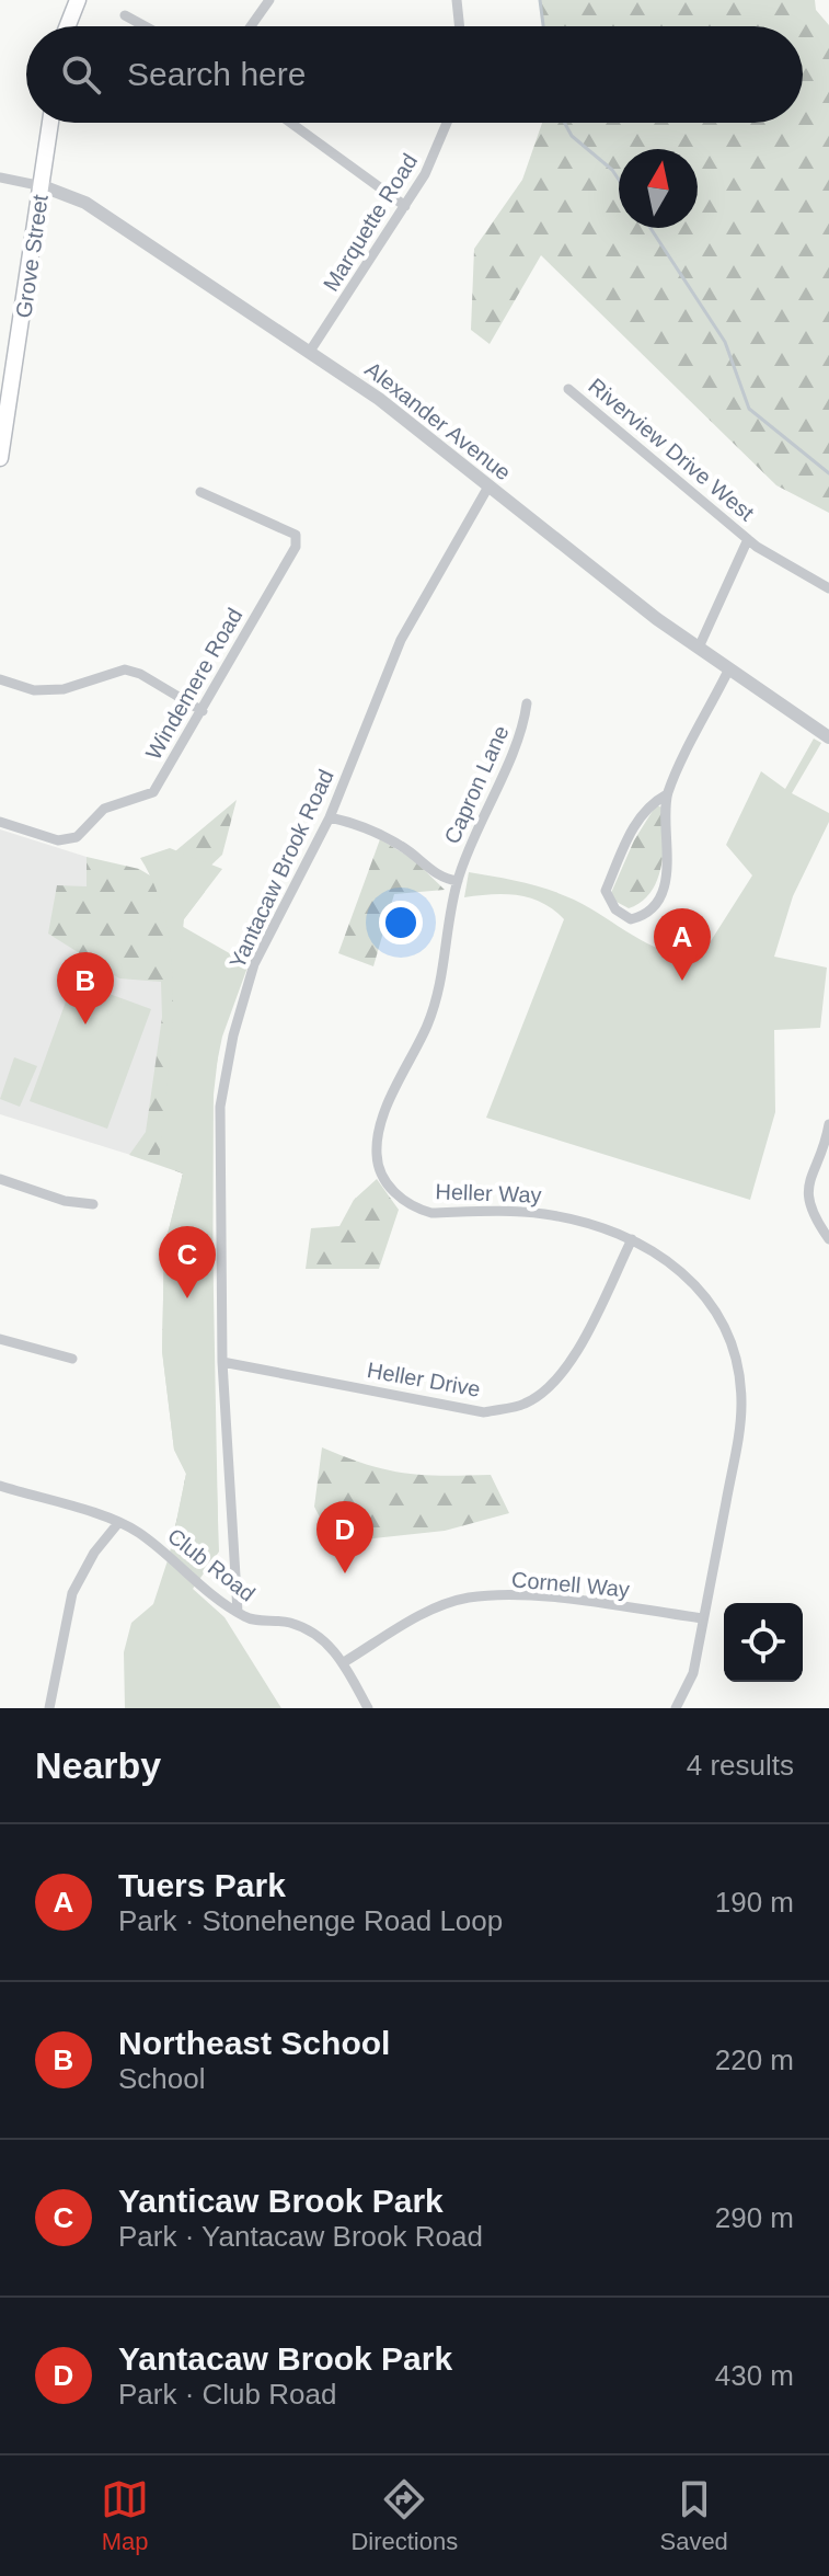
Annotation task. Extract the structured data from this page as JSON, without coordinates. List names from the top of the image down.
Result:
{
  "streets": {
    "main road": ["Grove Street"],
    "street": [
      "Marquette Road",
      "Alexander Avenue",
      "Riverview Drive West",
      "Windemere Road",
      "Capron Lane",
      "Yantacaw Brook Road",
      "Heller Way",
      "Heller Drive",
      "Club Road",
      "Cornell Way"
    ]
  },
  "crossings": [
    ["Marquette Road", "Alexander Avenue"],
    ["Grove Street", "Alexander Avenue"],
    ["Alexander Avenue", "Yantacaw Brook Road"],
    ["Capron Lane", "Heller Way"],
    ["Yantacaw Brook Road", "Heller Drive"],
    ["Yantacaw Brook Road", "Club Road"],
    ["Heller Way", "Heller Drive"],
    ["Heller Way", "Cornell Way"],
    ["Club Road", "Cornell Way"]
  ],
  "north": "top",
  "page": {
    "search": "Search here",
    "pins": [
      "A",
      "B",
      "C",
      "D"
    ],
    "heading": ["Nearby", "4 results"],
    "list": [
      {
        "mark": "A",
        "name": "Tuers Park",
        "note": "Park · Stonehenge Road Loop",
        "value": "190 m"
      },
      {
        "mark": "B",
        "name": "Northeast School",
        "note": "School",
        "value": "220 m"
      },
      {
        "mark": "C",
        "name": "Yanticaw Brook Park",
        "note": "Park · Yantacaw Brook Road",
        "value": "290 m"
      },
      {
        "mark": "D",
        "name": "Yantacaw Brook Park",
        "note": "Park · Club Road",
        "value": "430 m"
      }
    ],
    "nav": ["Map", "Directions", "Saved"]
  }
}
